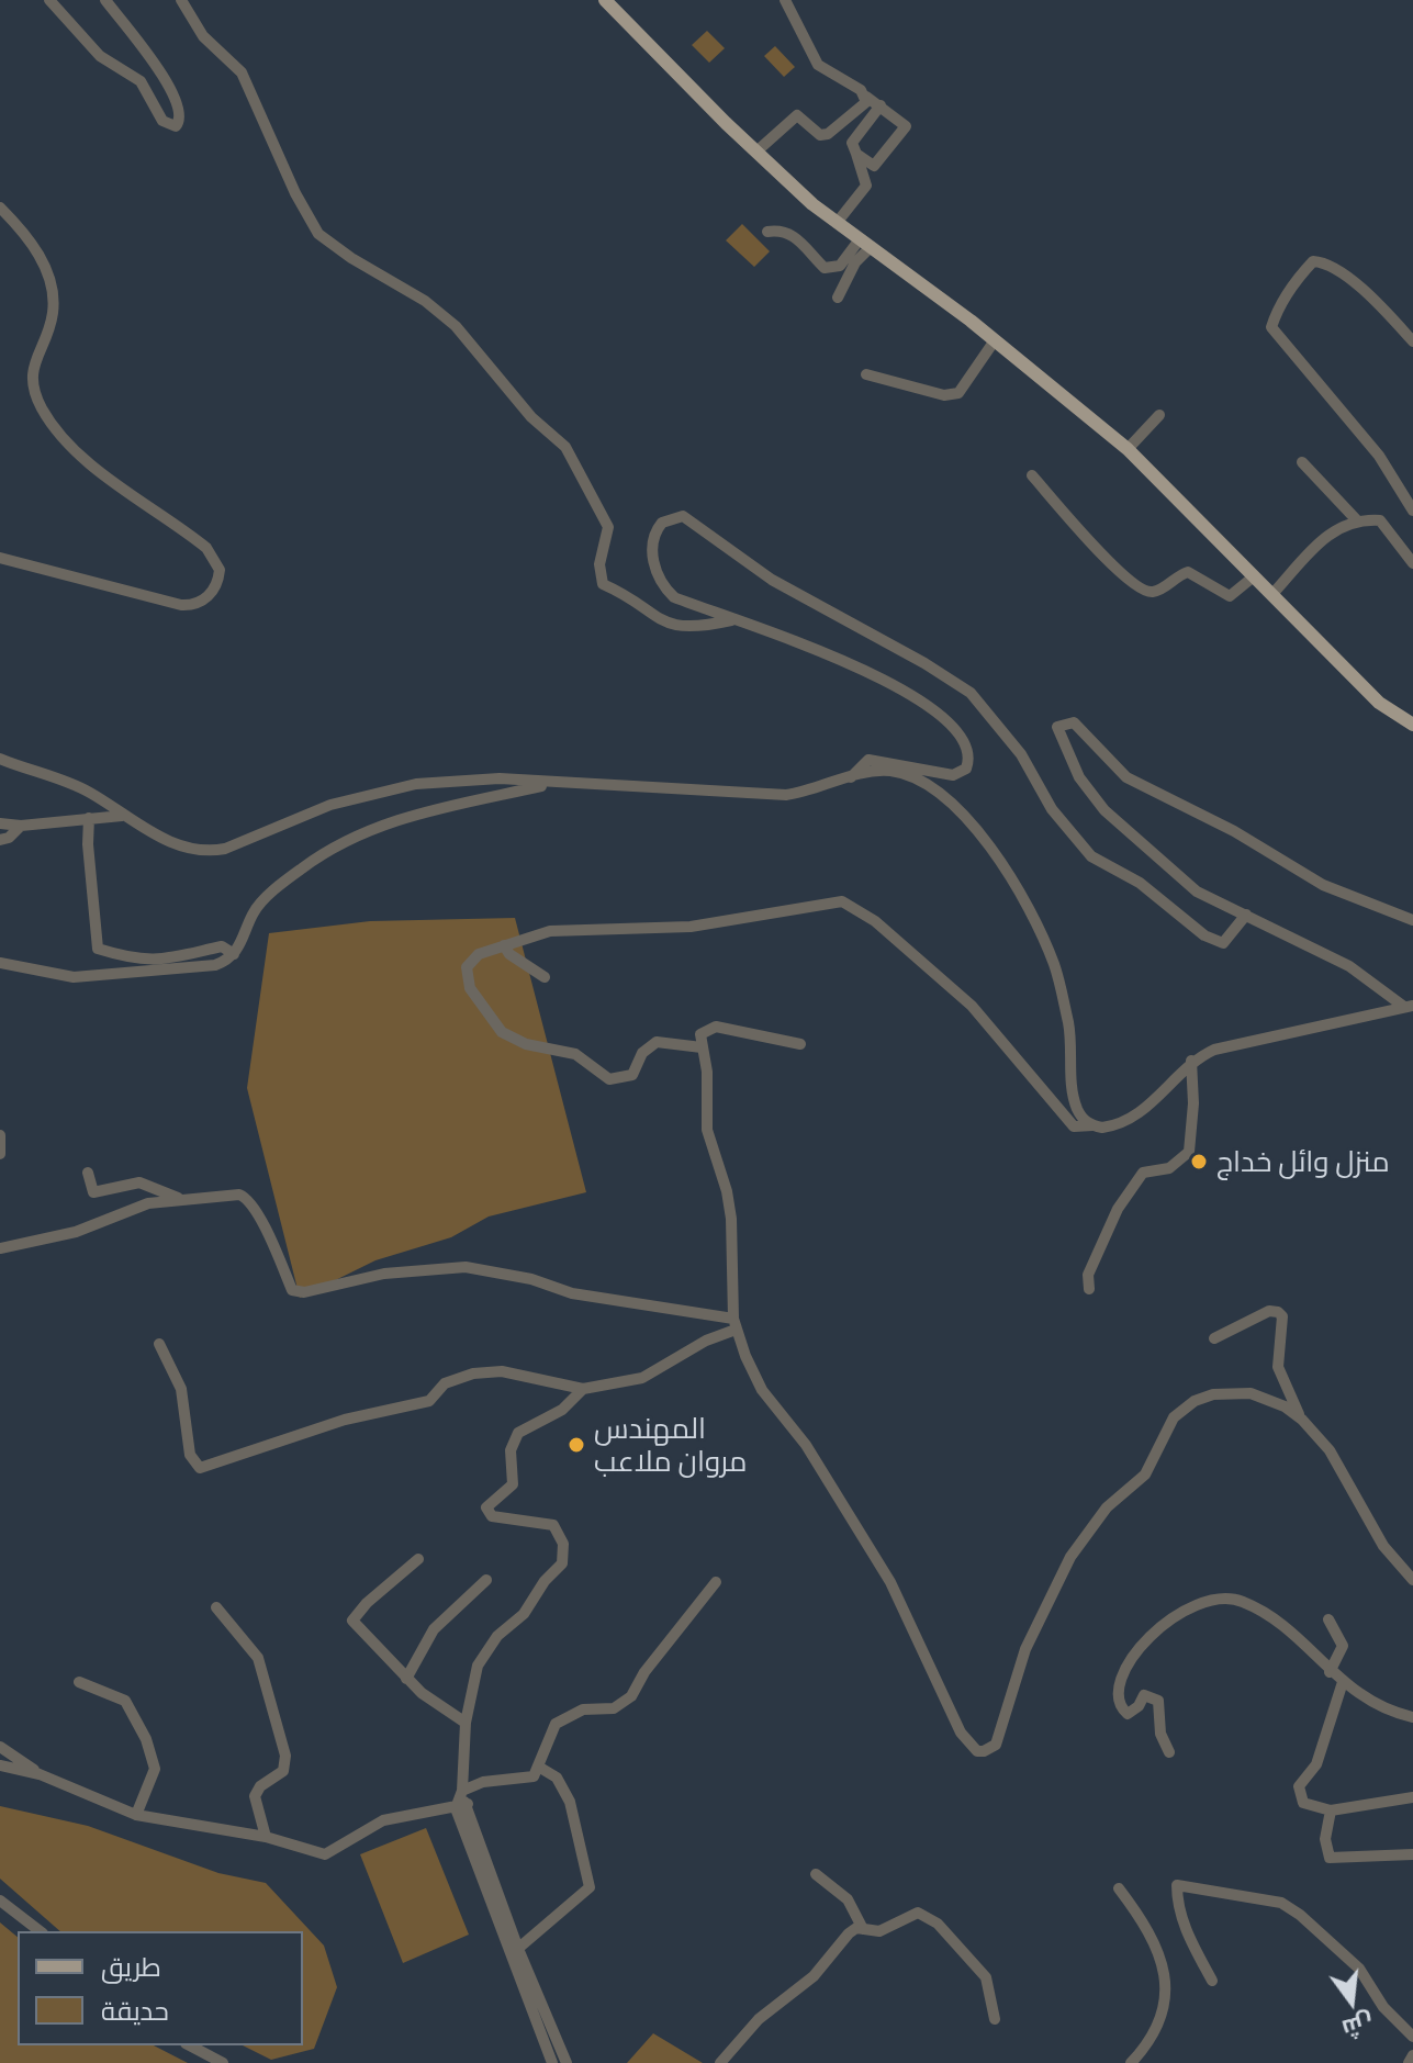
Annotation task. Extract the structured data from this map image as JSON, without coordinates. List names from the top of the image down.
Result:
{
  "places": ["منزل وائل خداج", "المهندس مروان ملاعب"],
  "legend": ["طريق", "حديقة"],
  "north": "bottom"
}
